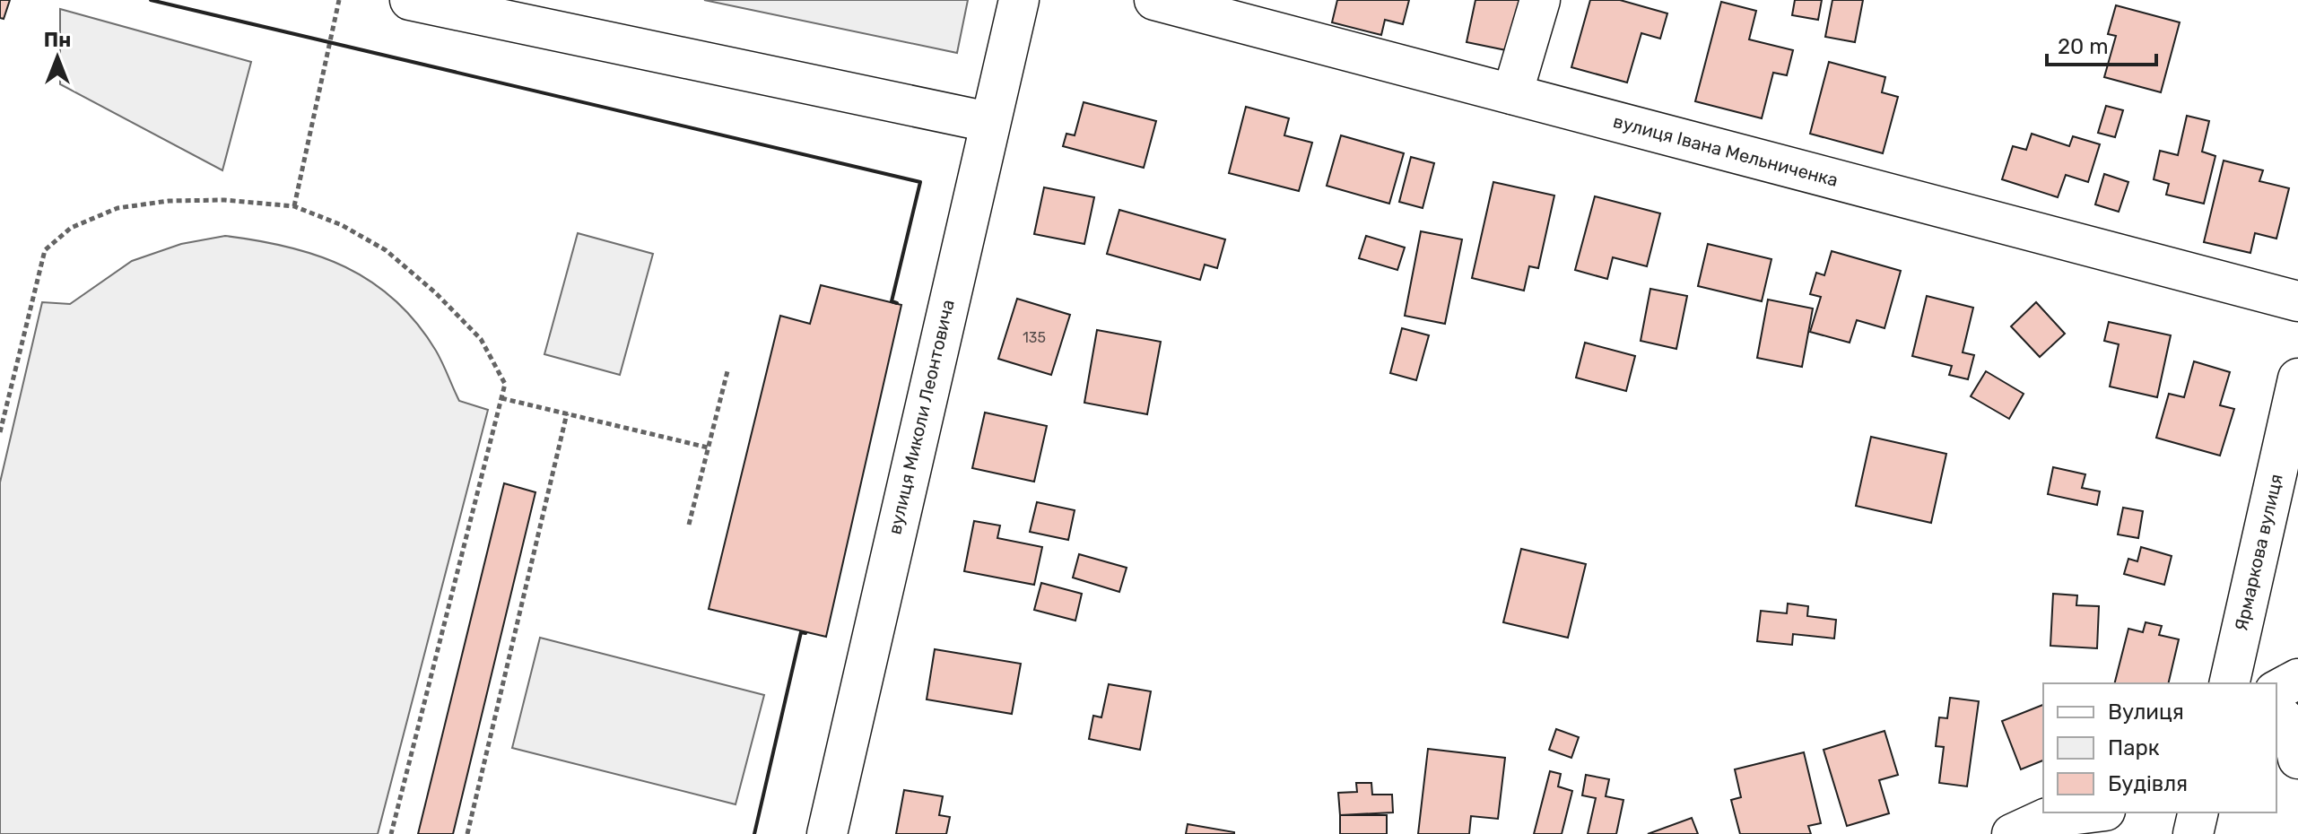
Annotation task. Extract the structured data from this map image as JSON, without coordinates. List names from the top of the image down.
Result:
{
  "streets": {
    "street": ["вулиця Івана Мельниченка", "вулиця Миколи Леонтовича", "Ярмаркова вулиця"]
  },
  "house_numbers": ["135"],
  "legend": ["Вулиця", "Парк", "Будівля"],
  "scale_bar": "20 m",
  "north": "top"
}
